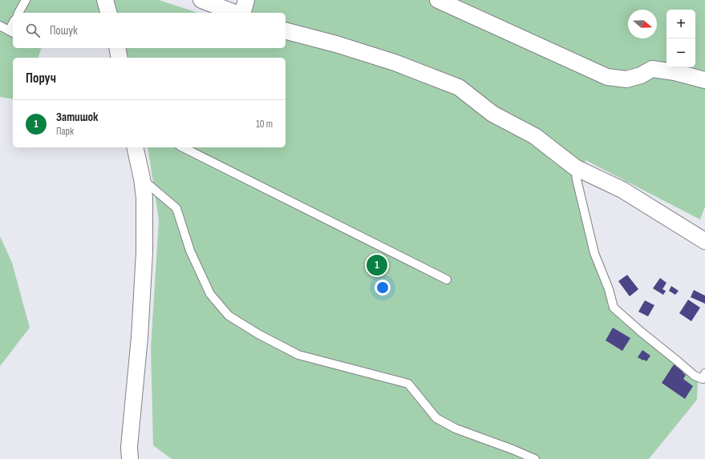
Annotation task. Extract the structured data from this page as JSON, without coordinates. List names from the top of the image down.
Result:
{
  "north": "right",
  "page": {
    "map_buttons": ["+", "−"],
    "search": "Пошук",
    "heading": "Поруч",
    "list": [
      {
        "mark": "1",
        "name": "Затишок",
        "note": "Парк",
        "value": "10 m"
      }
    ],
    "pins": "1"
  }
}
